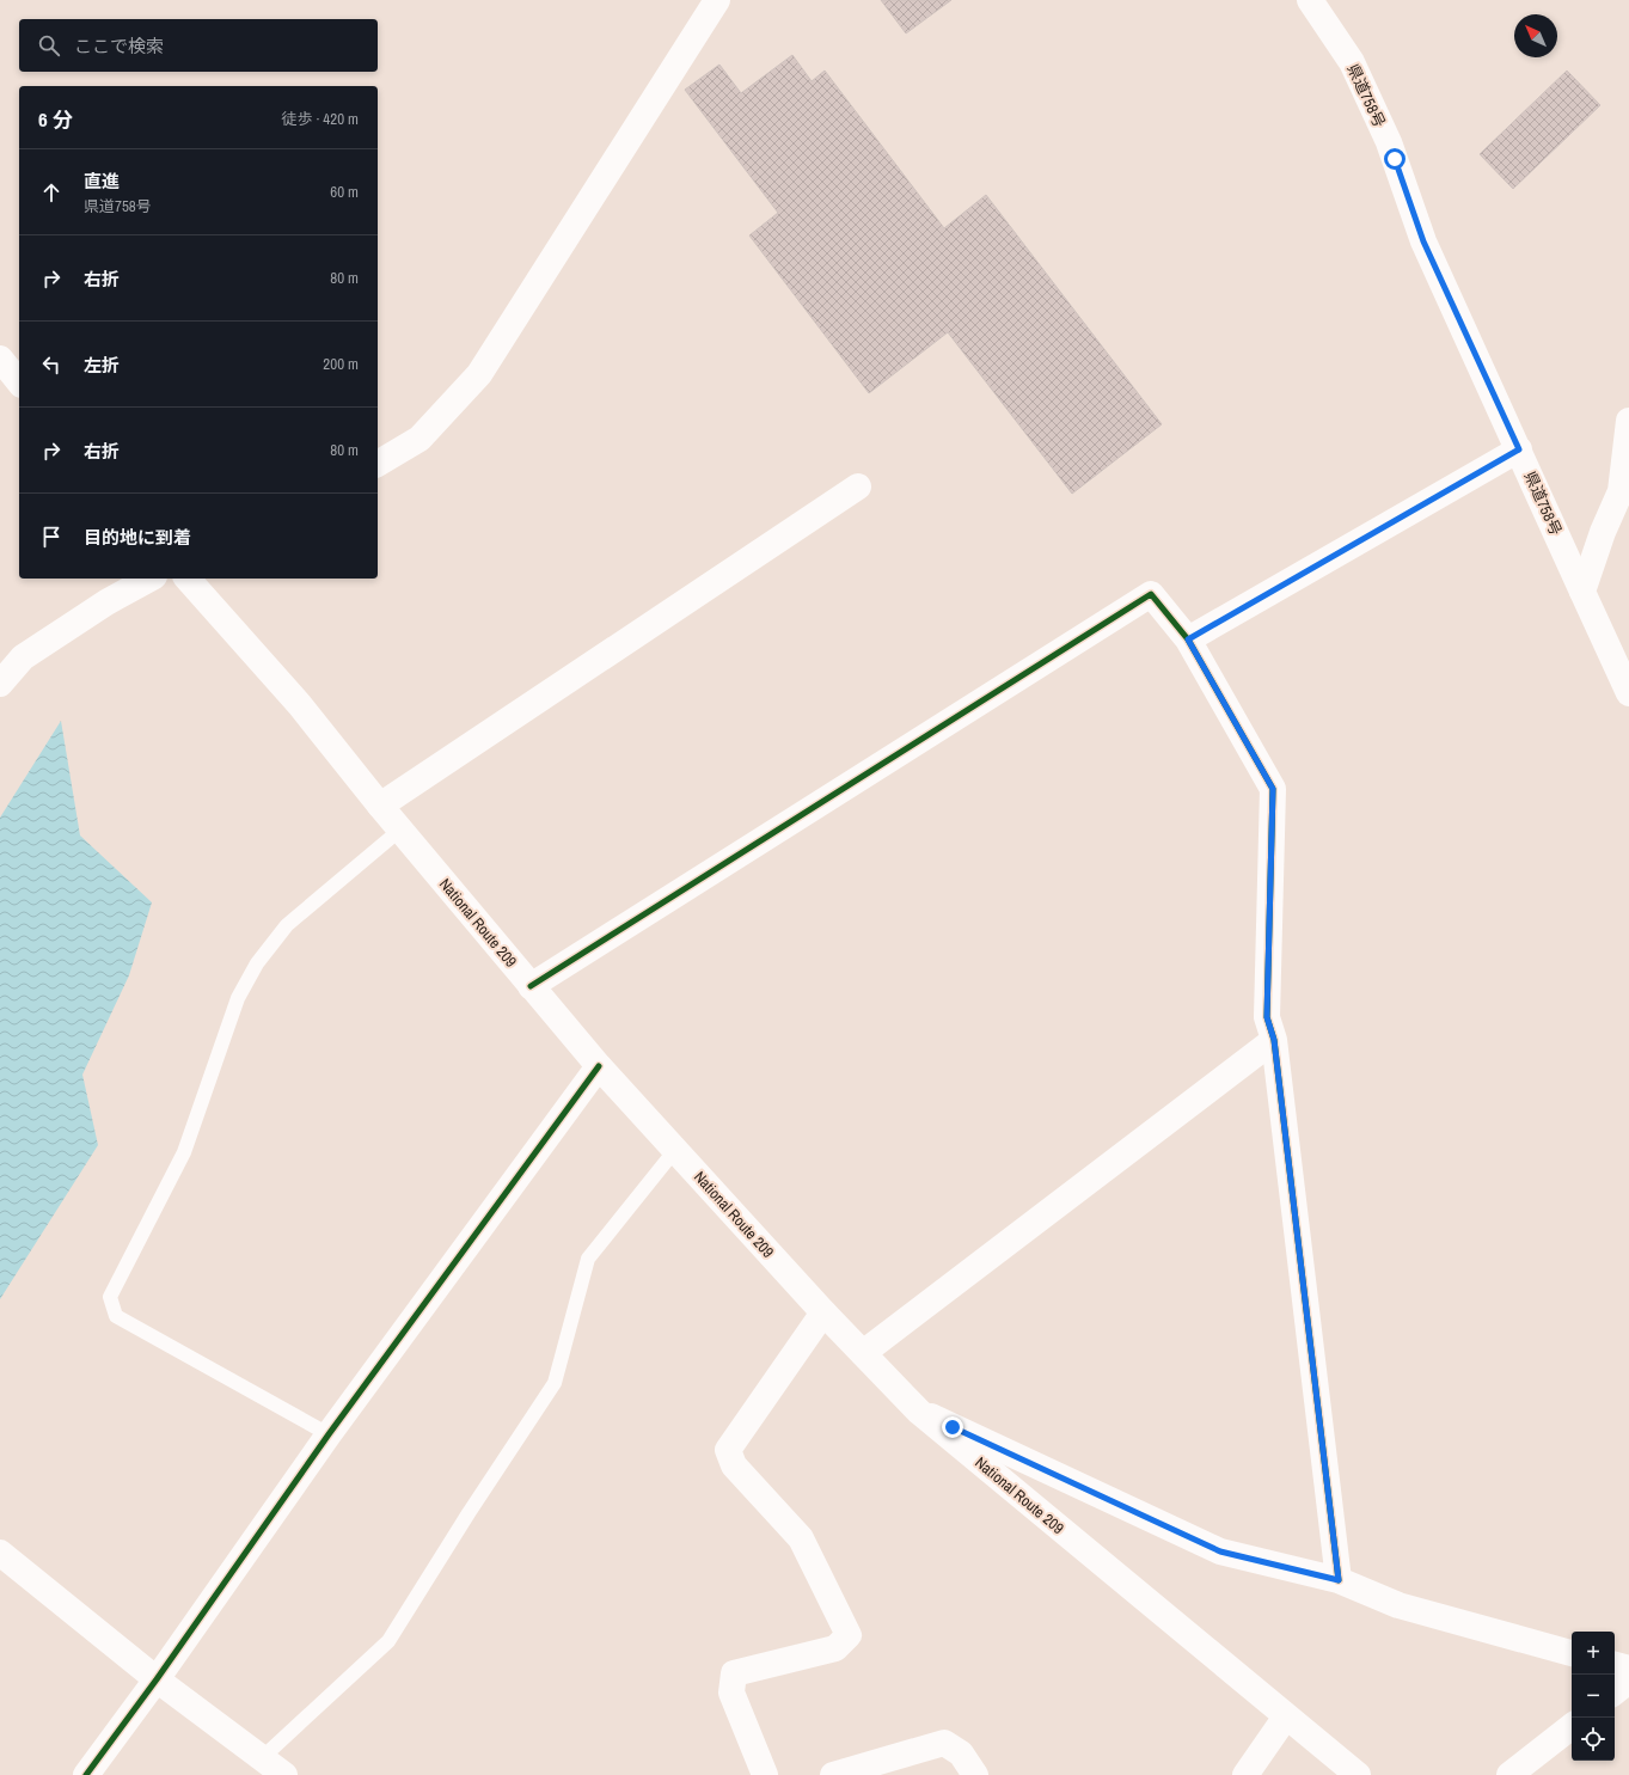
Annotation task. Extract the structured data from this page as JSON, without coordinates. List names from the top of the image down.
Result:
{
  "streets": {
    "main road": ["県道758号", "National Route 209"]
  },
  "north": "top left",
  "page": {
    "search": "ここで検索",
    "heading": ["6 分", "徒歩 · 420 m"],
    "list": [
      ["直進", "県道758号", "60 m"],
      ["右折", "80 m"],
      ["左折", "200 m"],
      ["右折", "80 m"],
      "目的地に到着"
    ],
    "map_buttons": ["+", "−"]
  }
}
